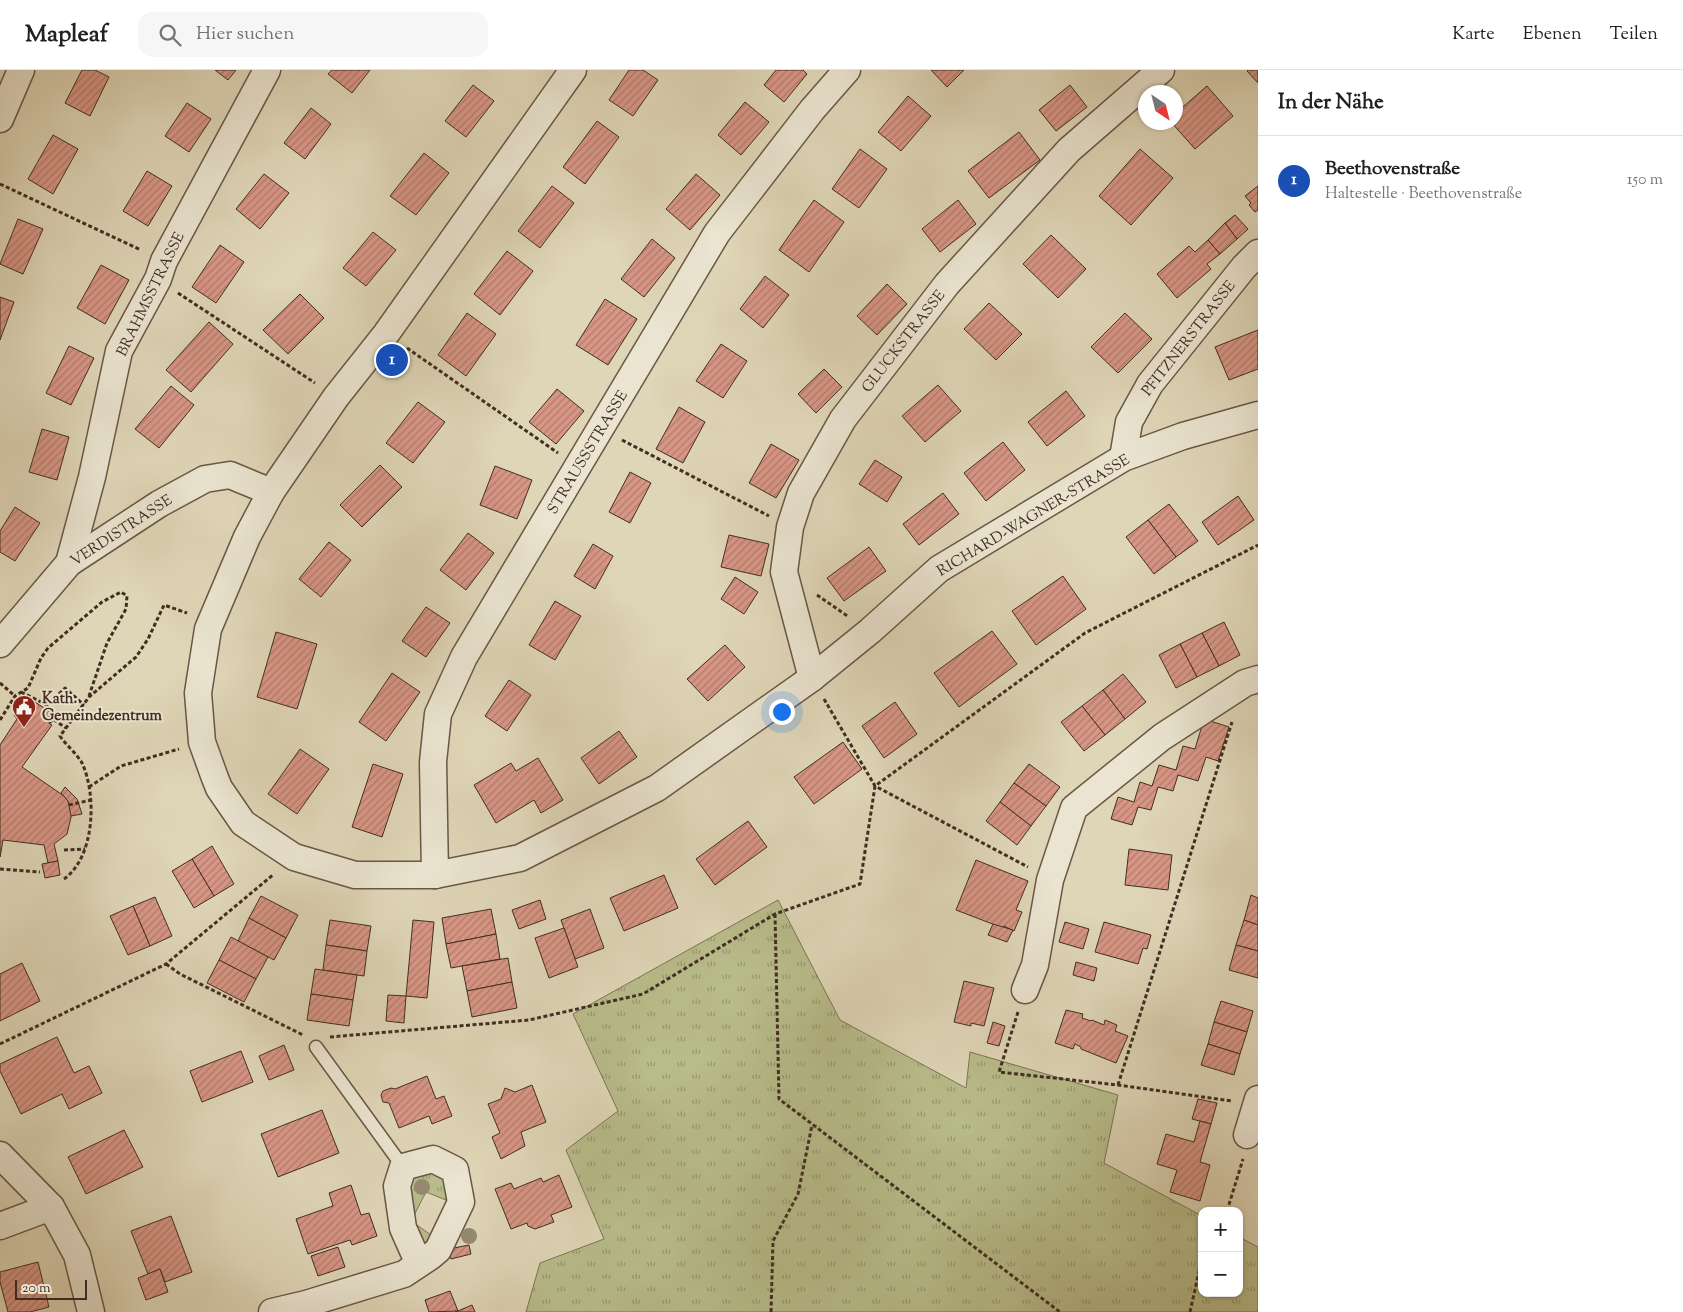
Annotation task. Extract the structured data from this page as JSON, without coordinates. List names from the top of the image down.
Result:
{
  "streets": {
    "street": [
      "BRAHMSSTRASSE",
      "PFITZNERSTRASSE",
      "GLUCKSTRASSE",
      "STRAUSSSTRASSE",
      "RICHARD-WAGNER-STRASSE",
      "VERDISTRASSE"
    ]
  },
  "crossings": [
    ["BRAHMSSTRASSE", "VERDISTRASSE"],
    ["PFITZNERSTRASSE", "RICHARD-WAGNER-STRASSE"],
    ["GLUCKSTRASSE", "RICHARD-WAGNER-STRASSE"],
    ["STRAUSSSTRASSE", "RICHARD-WAGNER-STRASSE"],
    ["RICHARD-WAGNER-STRASSE", "VERDISTRASSE"]
  ],
  "places": {
    "public building": ["Kath. Gemeindezentrum"]
  },
  "scale_bar": "20 m",
  "north": "bottom right",
  "page": {
    "header": "Mapleaf",
    "search": "Hier suchen",
    "nav": ["Karte", "Ebenen", "Teilen"],
    "heading": "In der Nähe",
    "list": [
      {
        "mark": "1",
        "name": "Beethovenstraße",
        "note": "Haltestelle · Beethovenstraße",
        "value": "150 m"
      }
    ],
    "pins": "1",
    "map_buttons": ["+", "−"],
    "scale": "20 m"
  }
}
